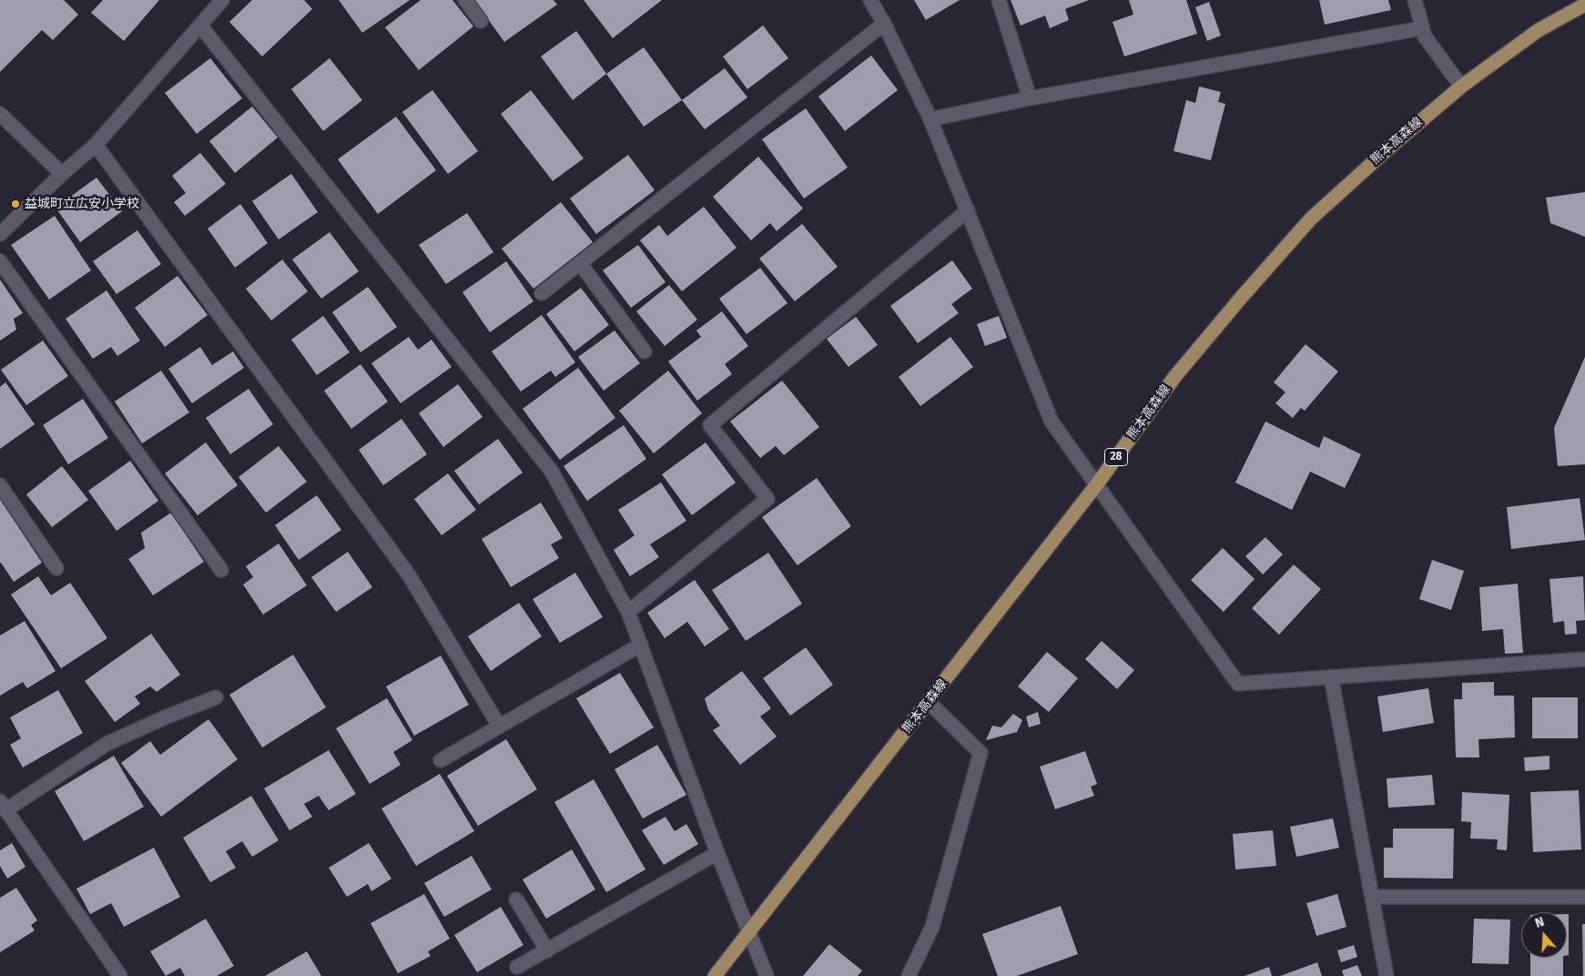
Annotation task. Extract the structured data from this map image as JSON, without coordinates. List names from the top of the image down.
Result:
{
  "streets": {
    "main road": ["熊本高森線", "28"]
  },
  "places": ["益城町立広安小学校"],
  "north": "top"
}
